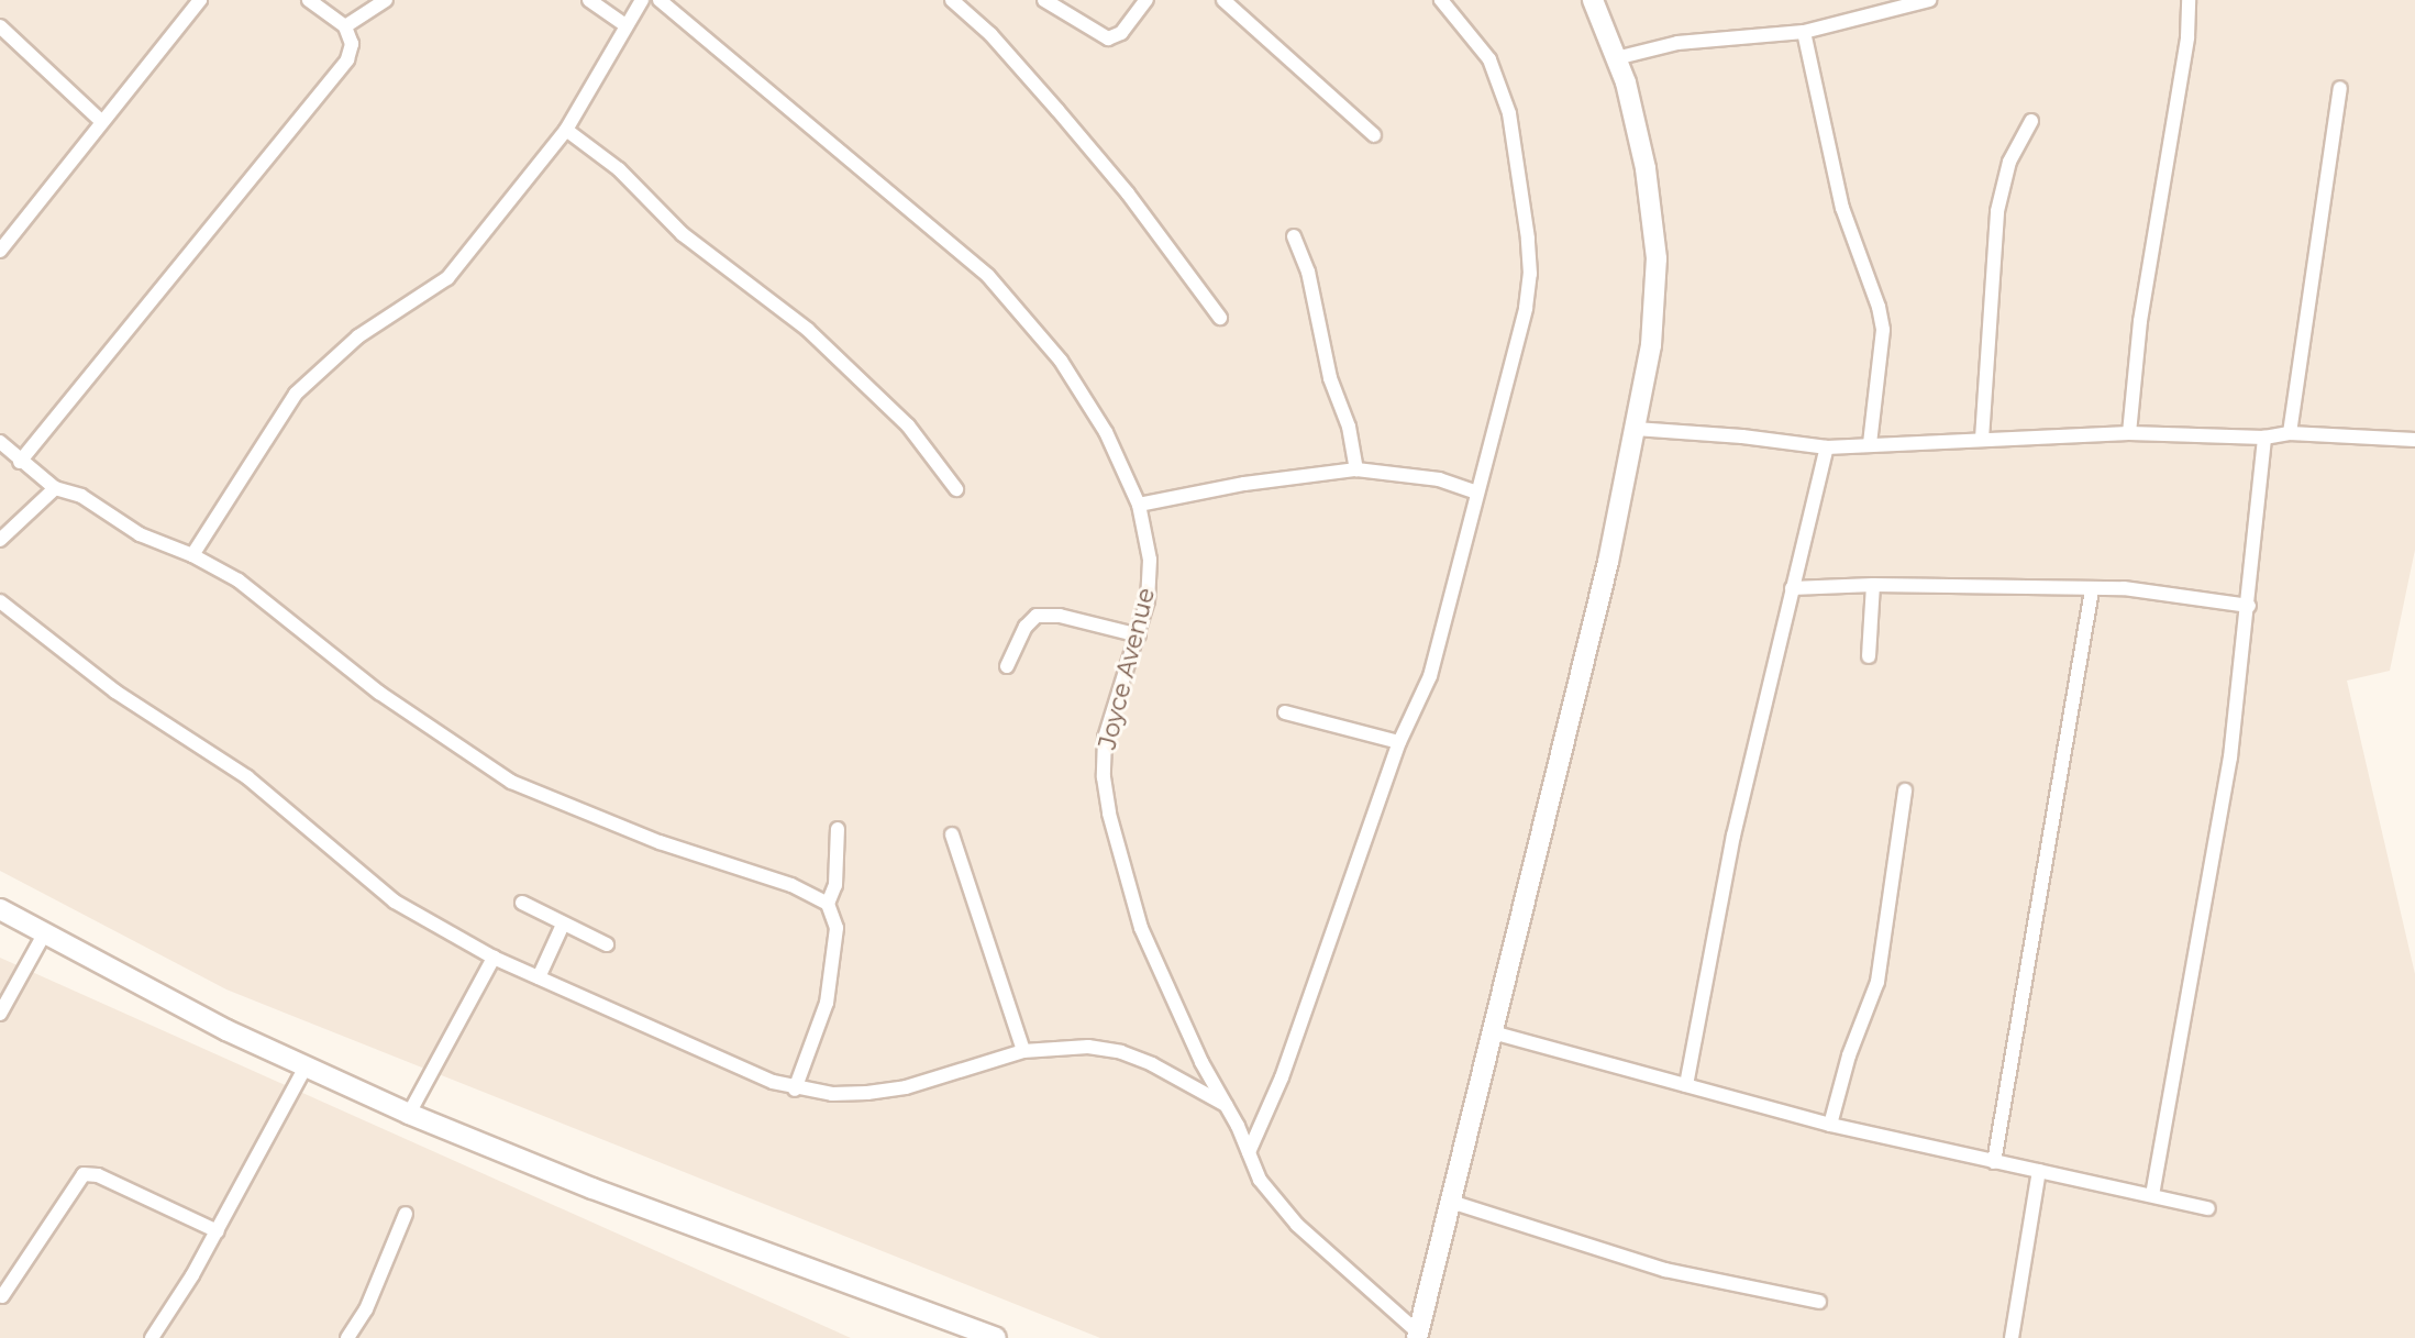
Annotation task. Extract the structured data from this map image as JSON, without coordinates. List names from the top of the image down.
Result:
{
  "streets": {
    "street": ["Joyce Avenue"]
  }
}
